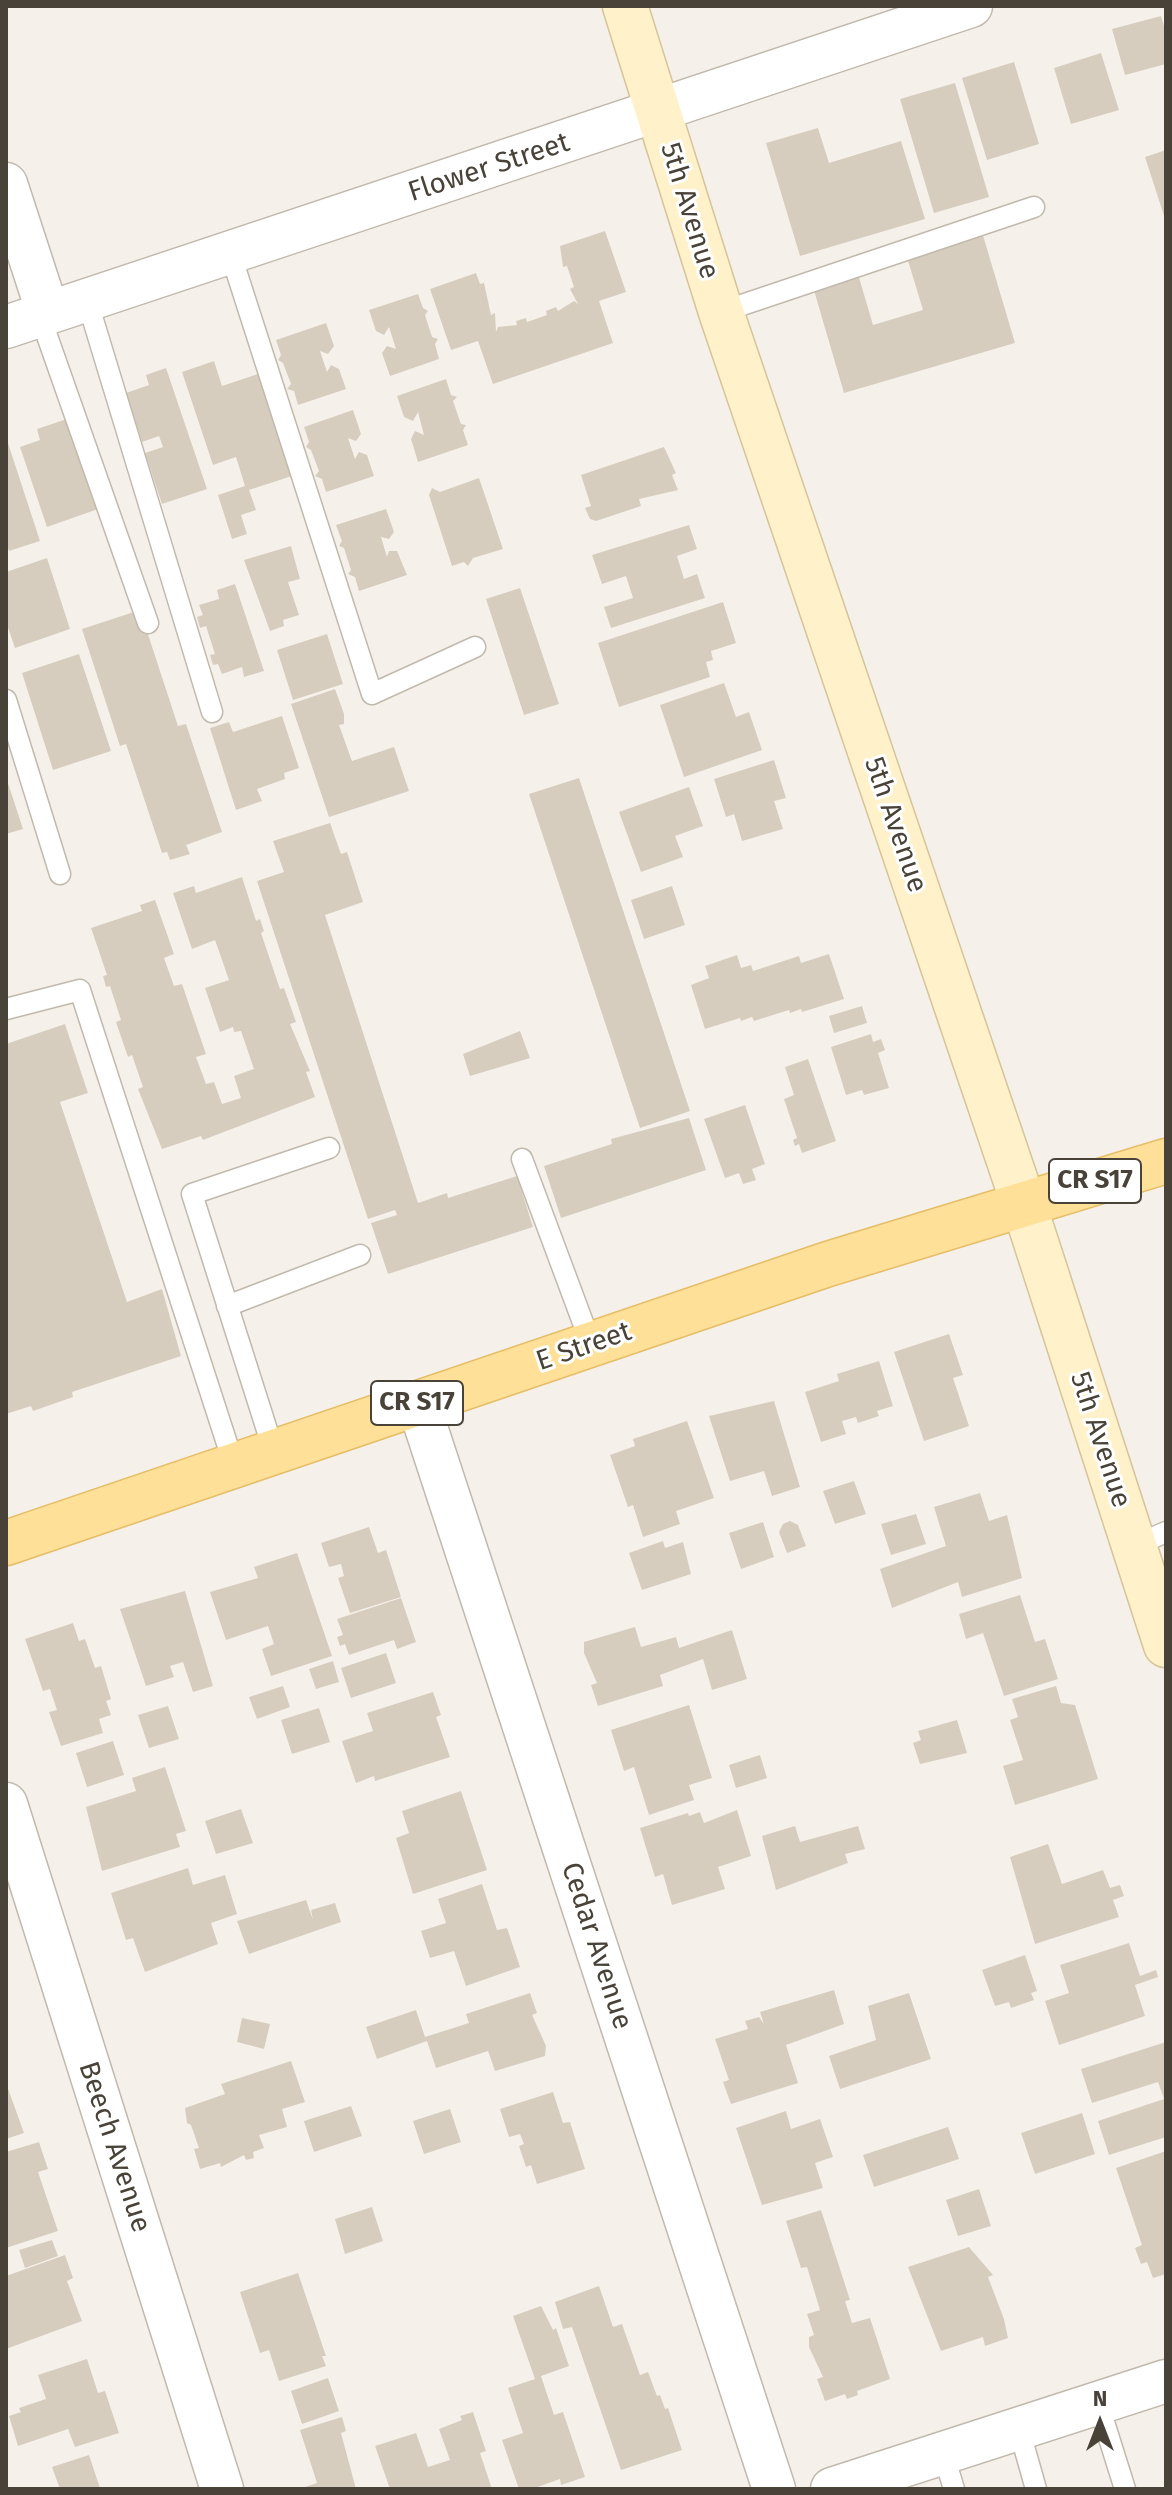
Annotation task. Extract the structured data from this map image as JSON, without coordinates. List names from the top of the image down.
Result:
{
  "streets": {
    "main road": ["CR S17", "E Street"],
    "street": [
      "Flower Street",
      "5th Avenue",
      "Cedar Avenue",
      "Beech Avenue"
    ]
  },
  "crossings": [
    ["Flower Street", "5th Avenue"],
    ["5th Avenue", "E Street"],
    ["E Street", "Cedar Avenue"]
  ],
  "north": "top"
}
